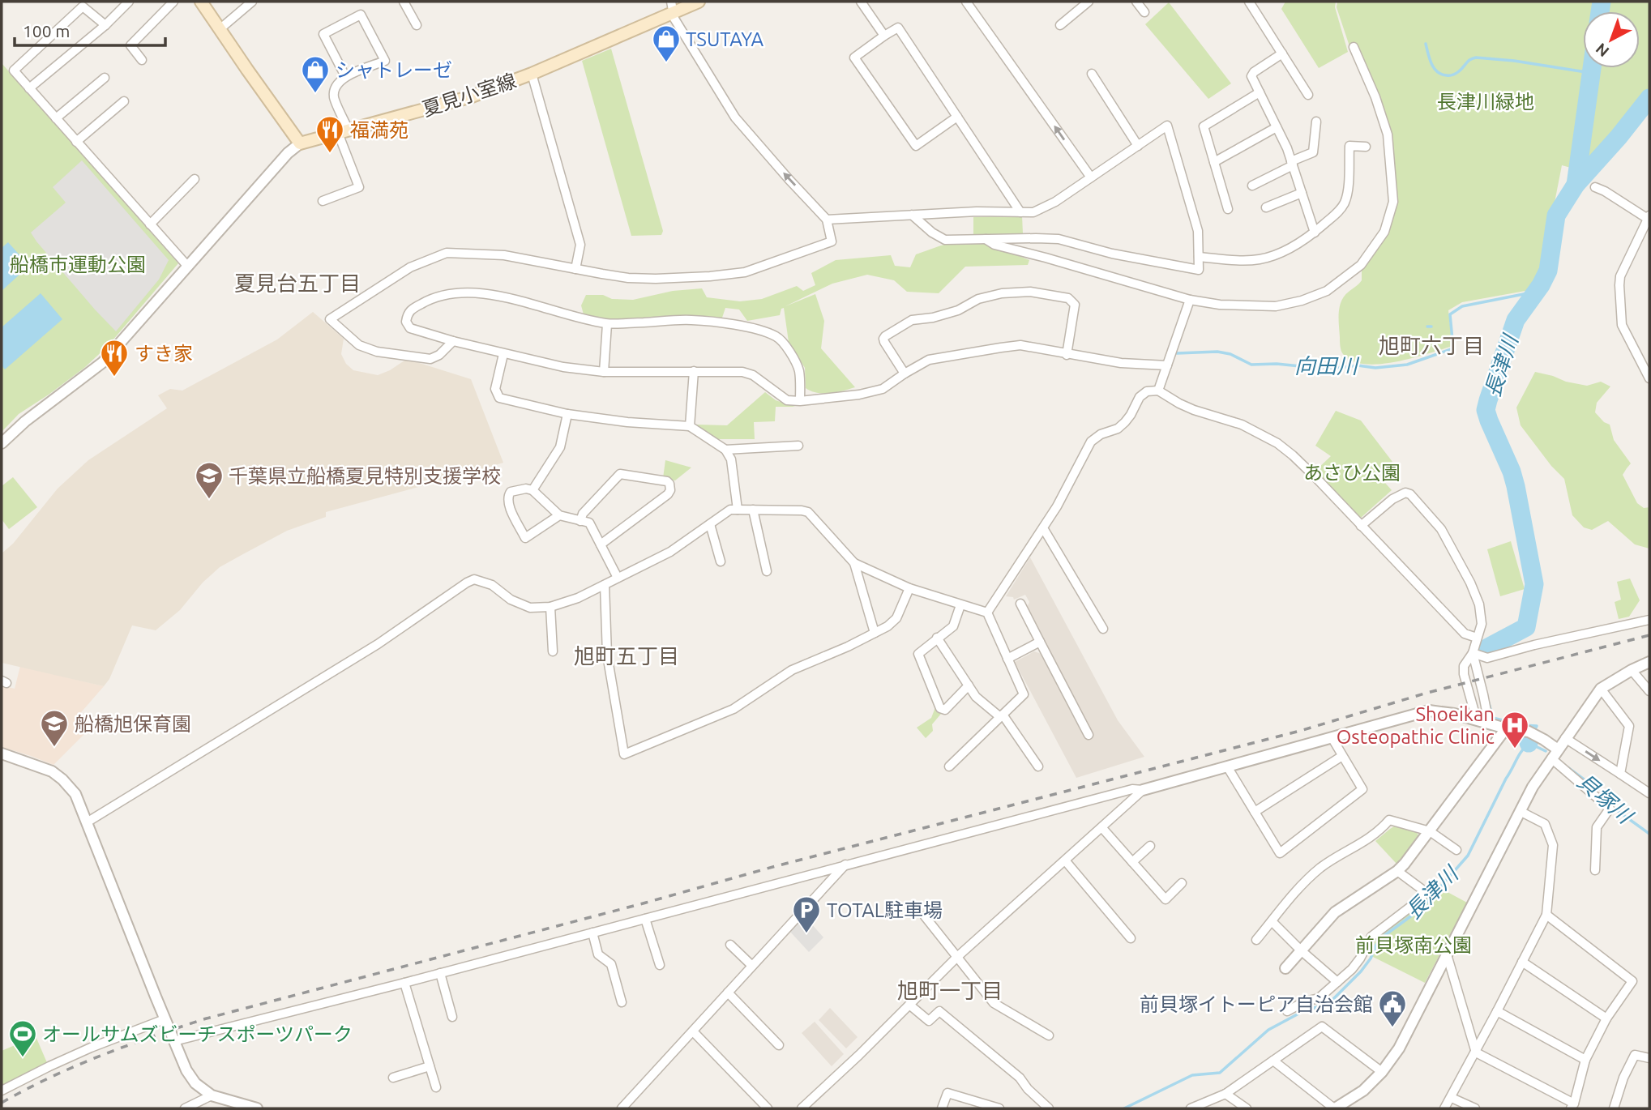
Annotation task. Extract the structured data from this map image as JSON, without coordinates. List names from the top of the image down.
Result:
{
  "streets": {
    "main road": ["夏見小室線"]
  },
  "districts": [
    "夏見台五丁目",
    "旭町六丁目",
    "旭町五丁目",
    "旭町一丁目"
  ],
  "water": ["向田川", "長津川", "貝塚川"],
  "parks": [
    "長津川緑地",
    "船橋市運動公園",
    "あさひ公園",
    "前貝塚南公園"
  ],
  "places": {
    "shop": ["TSUTAYA", "シャトレーゼ"],
    "restaurant": ["福満苑", "すき家"],
    "school or university": ["千葉県立船橋夏見特別支援学校", "船橋旭保育園"],
    "hospital": ["Shoeikan Osteopathic Clinic"],
    "parking": ["TOTAL駐車場"],
    "public building": ["前貝塚イトーピア自治会館"],
    "sports": ["オールサムズビーチスポーツパーク"]
  },
  "scale_bar": "100 m",
  "north": "bottom left"
}
